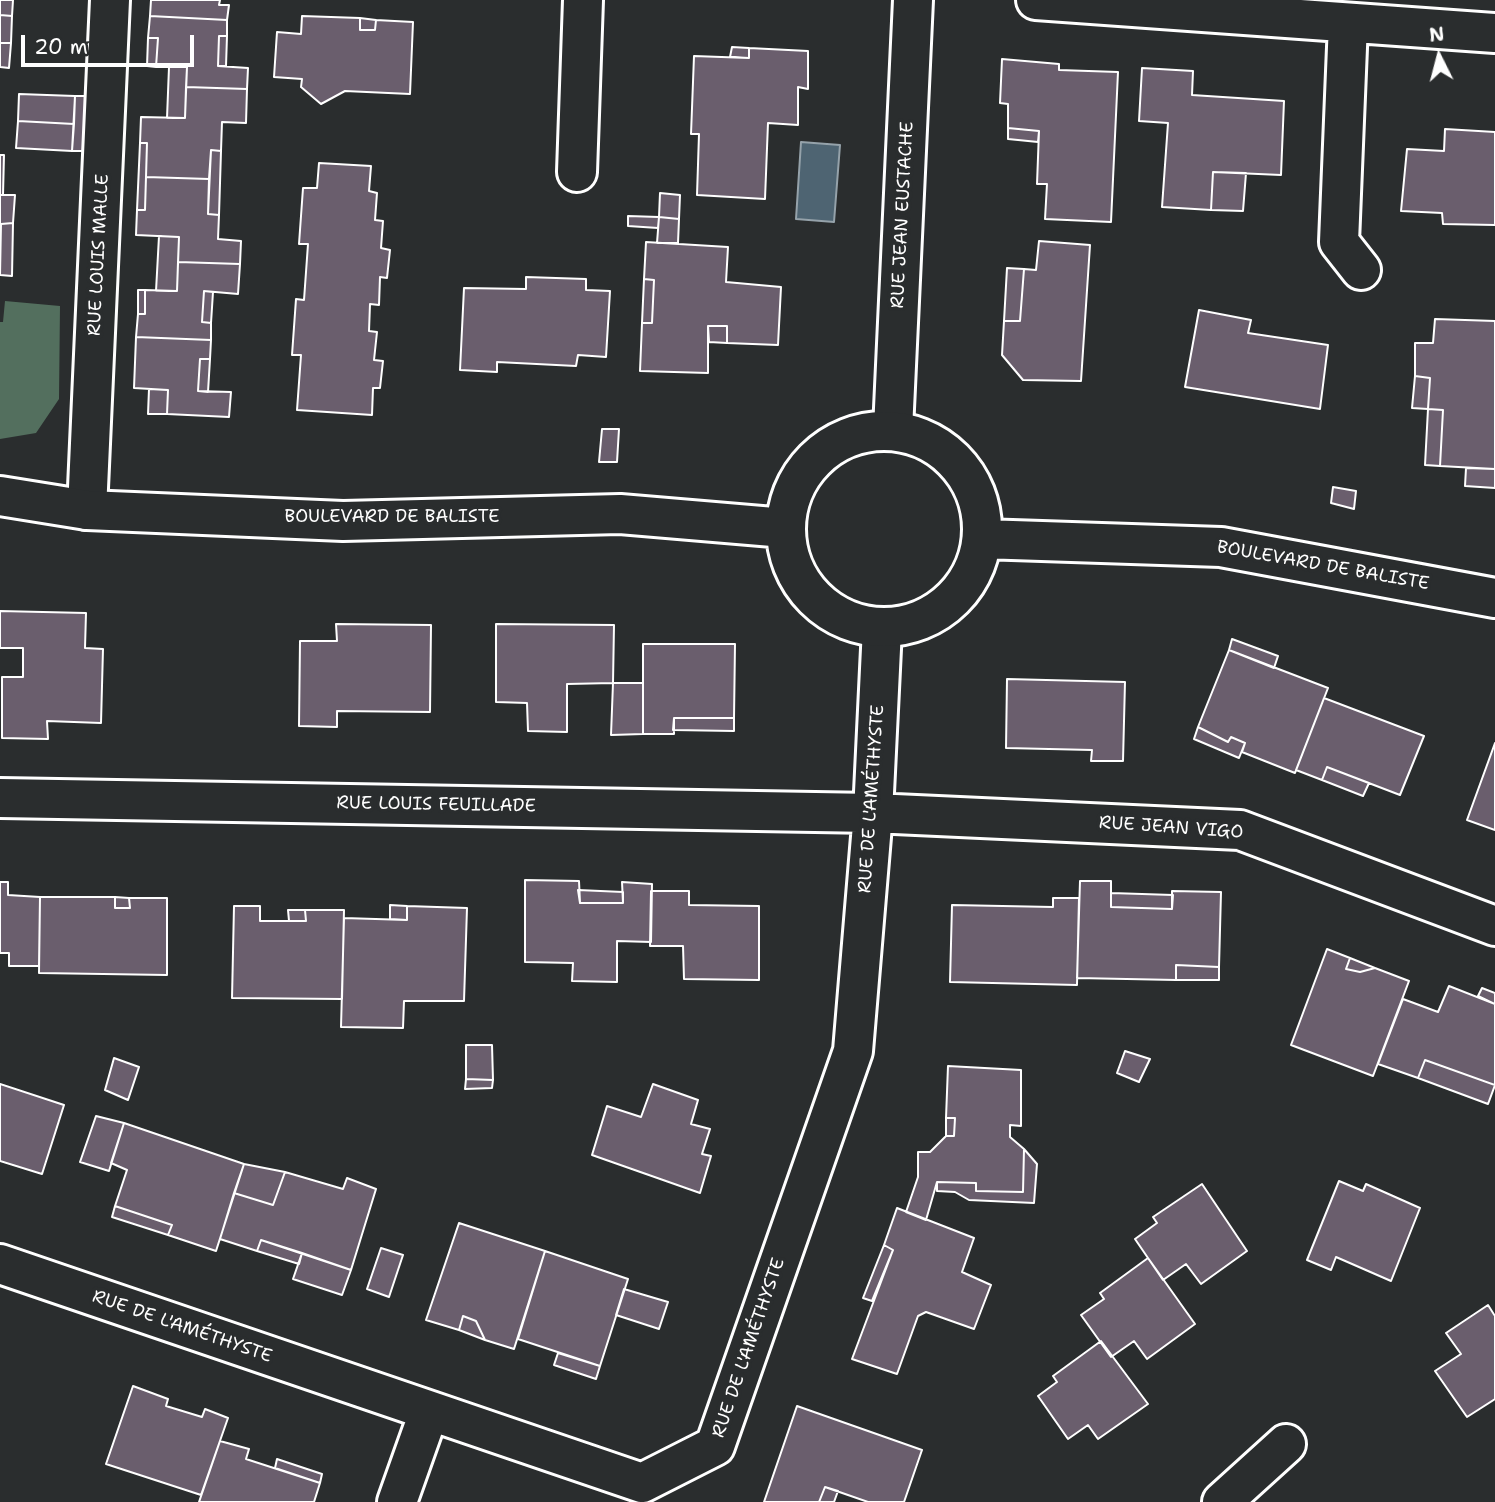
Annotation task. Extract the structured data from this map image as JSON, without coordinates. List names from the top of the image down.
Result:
{
  "streets": {
    "street": [
      "RUE JEAN EUSTACHE",
      "RUE LOUIS MALLE",
      "BOULEVARD DE BALISTE",
      "RUE DE L'AMÉTHYSTE",
      "RUE LOUIS FEUILLADE",
      "RUE JEAN VIGO"
    ]
  },
  "crossings": [
    ["RUE JEAN EUSTACHE", "BOULEVARD DE BALISTE"],
    ["RUE JEAN EUSTACHE", "RUE DE L'AMÉTHYSTE"],
    ["RUE LOUIS MALLE", "BOULEVARD DE BALISTE"],
    ["BOULEVARD DE BALISTE", "RUE DE L'AMÉTHYSTE"],
    ["RUE DE L'AMÉTHYSTE", "RUE LOUIS FEUILLADE"],
    ["RUE DE L'AMÉTHYSTE", "RUE JEAN VIGO"],
    ["RUE LOUIS FEUILLADE", "RUE JEAN VIGO"]
  ],
  "scale_bar": "20 m",
  "north": "top"
}
